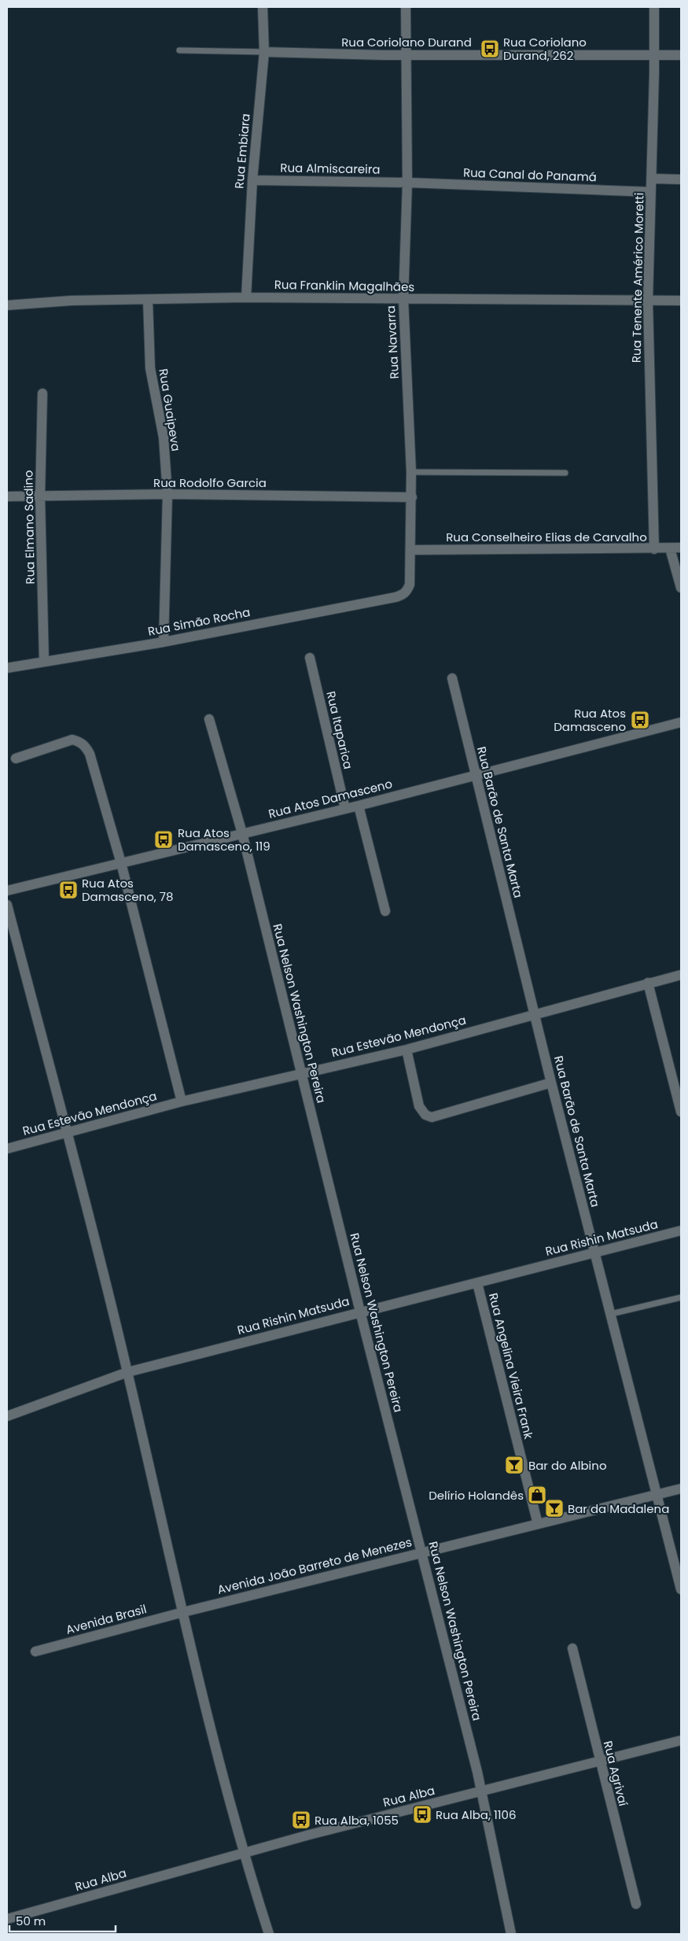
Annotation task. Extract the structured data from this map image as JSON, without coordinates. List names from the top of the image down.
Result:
{
  "streets": {
    "street": [
      "Rua Coriolano Durand",
      "Rua Embiara",
      "Rua Almiscareira",
      "Rua Canal do Panamá",
      "Rua Tenente Américo Moretti",
      "Rua Franklin Magalhães",
      "Rua Navarra",
      "Rua Guaipeva",
      "Rua Rodolfo Garcia",
      "Rua Elmano Sadino",
      "Rua Conselheiro Elias de Carvalho",
      "Rua Simão Rocha",
      "Rua Itaparica",
      "Rua Atos Damasceno",
      "Rua Barão de Santa Marta",
      "Rua Nelson Washington Pereira",
      "Rua Estevão Mendonça",
      "Rua Rishin Matsuda",
      "Rua Angelina Vieira Frank",
      "Avenida João Barreto de Menezes",
      "Avenida Brasil",
      "Rua Agrivaí",
      "Rua Alba"
    ]
  },
  "crossings": [
    ["Rua Coriolano Durand", "Rua Embiara"],
    ["Rua Coriolano Durand", "Rua Tenente Américo Moretti"],
    ["Rua Coriolano Durand", "Rua Navarra"],
    ["Rua Embiara", "Rua Almiscareira"],
    ["Rua Embiara", "Rua Franklin Magalhães"],
    ["Rua Almiscareira", "Rua Canal do Panamá"],
    ["Rua Almiscareira", "Rua Navarra"],
    ["Rua Canal do Panamá", "Rua Tenente Américo Moretti"],
    ["Rua Canal do Panamá", "Rua Navarra"],
    ["Rua Tenente Américo Moretti", "Rua Franklin Magalhães"],
    ["Rua Tenente Américo Moretti", "Rua Conselheiro Elias de Carvalho"],
    ["Rua Franklin Magalhães", "Rua Navarra"],
    ["Rua Franklin Magalhães", "Rua Guaipeva"],
    ["Rua Navarra", "Rua Rodolfo Garcia"],
    ["Rua Navarra", "Rua Conselheiro Elias de Carvalho"],
    ["Rua Navarra", "Rua Simão Rocha"],
    ["Rua Guaipeva", "Rua Rodolfo Garcia"],
    ["Rua Guaipeva", "Rua Simão Rocha"],
    ["Rua Rodolfo Garcia", "Rua Elmano Sadino"],
    ["Rua Elmano Sadino", "Rua Simão Rocha"],
    ["Rua Itaparica", "Rua Atos Damasceno"],
    ["Rua Atos Damasceno", "Rua Barão de Santa Marta"],
    ["Rua Atos Damasceno", "Rua Nelson Washington Pereira"],
    ["Rua Barão de Santa Marta", "Rua Estevão Mendonça"],
    ["Rua Barão de Santa Marta", "Rua Rishin Matsuda"],
    ["Rua Barão de Santa Marta", "Avenida João Barreto de Menezes"],
    ["Rua Nelson Washington Pereira", "Rua Estevão Mendonça"],
    ["Rua Nelson Washington Pereira", "Rua Rishin Matsuda"],
    ["Rua Nelson Washington Pereira", "Avenida João Barreto de Menezes"],
    ["Rua Nelson Washington Pereira", "Rua Alba"],
    ["Rua Rishin Matsuda", "Rua Angelina Vieira Frank"],
    ["Rua Angelina Vieira Frank", "Avenida João Barreto de Menezes"],
    ["Avenida João Barreto de Menezes", "Avenida Brasil"],
    ["Rua Agrivaí", "Rua Alba"]
  ],
  "places": {
    "bus stop": [
      "Rua Coriolano Durand, 262",
      "Rua Atos Damasceno",
      "Rua Atos Damasceno, 119",
      "Rua Atos Damasceno, 78",
      "Rua Alba, 1106",
      "Rua Alba, 1055"
    ],
    "bar": ["Bar do Albino", "Bar da Madalena"],
    "shop": ["Delírio Holandês"]
  },
  "scale_bar": "50 m"
}
